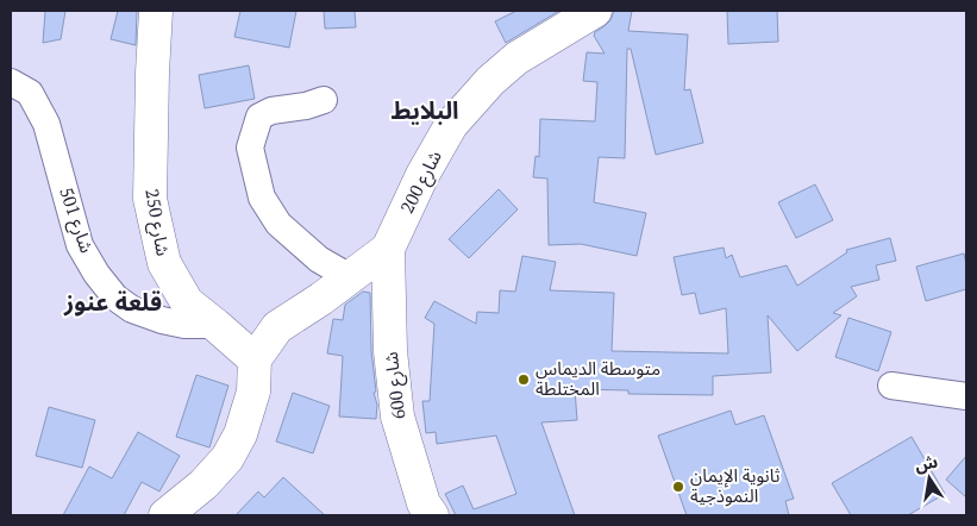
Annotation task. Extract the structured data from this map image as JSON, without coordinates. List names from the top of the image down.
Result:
{
  "streets": {
    "main road": ["شارع 200", "شارع 250", "شارع 600"],
    "street": ["شارع 501"]
  },
  "crossings": [
    ["شارع 200", "شارع 250"],
    ["شارع 200", "شارع 600"],
    ["شارع 501", "شارع 250"]
  ],
  "districts": ["البلايط", "قلعة عنوز"],
  "places": ["متوسطة الديماس المختلطة", "ثانوية الإيمان النموذجية"],
  "north": "top"
}
